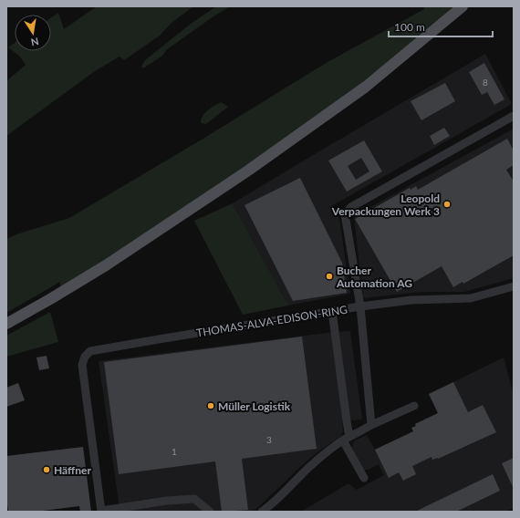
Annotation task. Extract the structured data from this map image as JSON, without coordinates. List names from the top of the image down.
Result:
{
  "streets": {
    "street": ["THOMAS-ALVA-EDISON-RING"]
  },
  "places": [
    "Leopold Verpackungen Werk 3",
    "Bucher Automation AG",
    "Müller Logistik",
    "Häffner"
  ],
  "house_numbers": ["8", "3", "1"],
  "scale_bar": "100 m",
  "north": "bottom"
}
